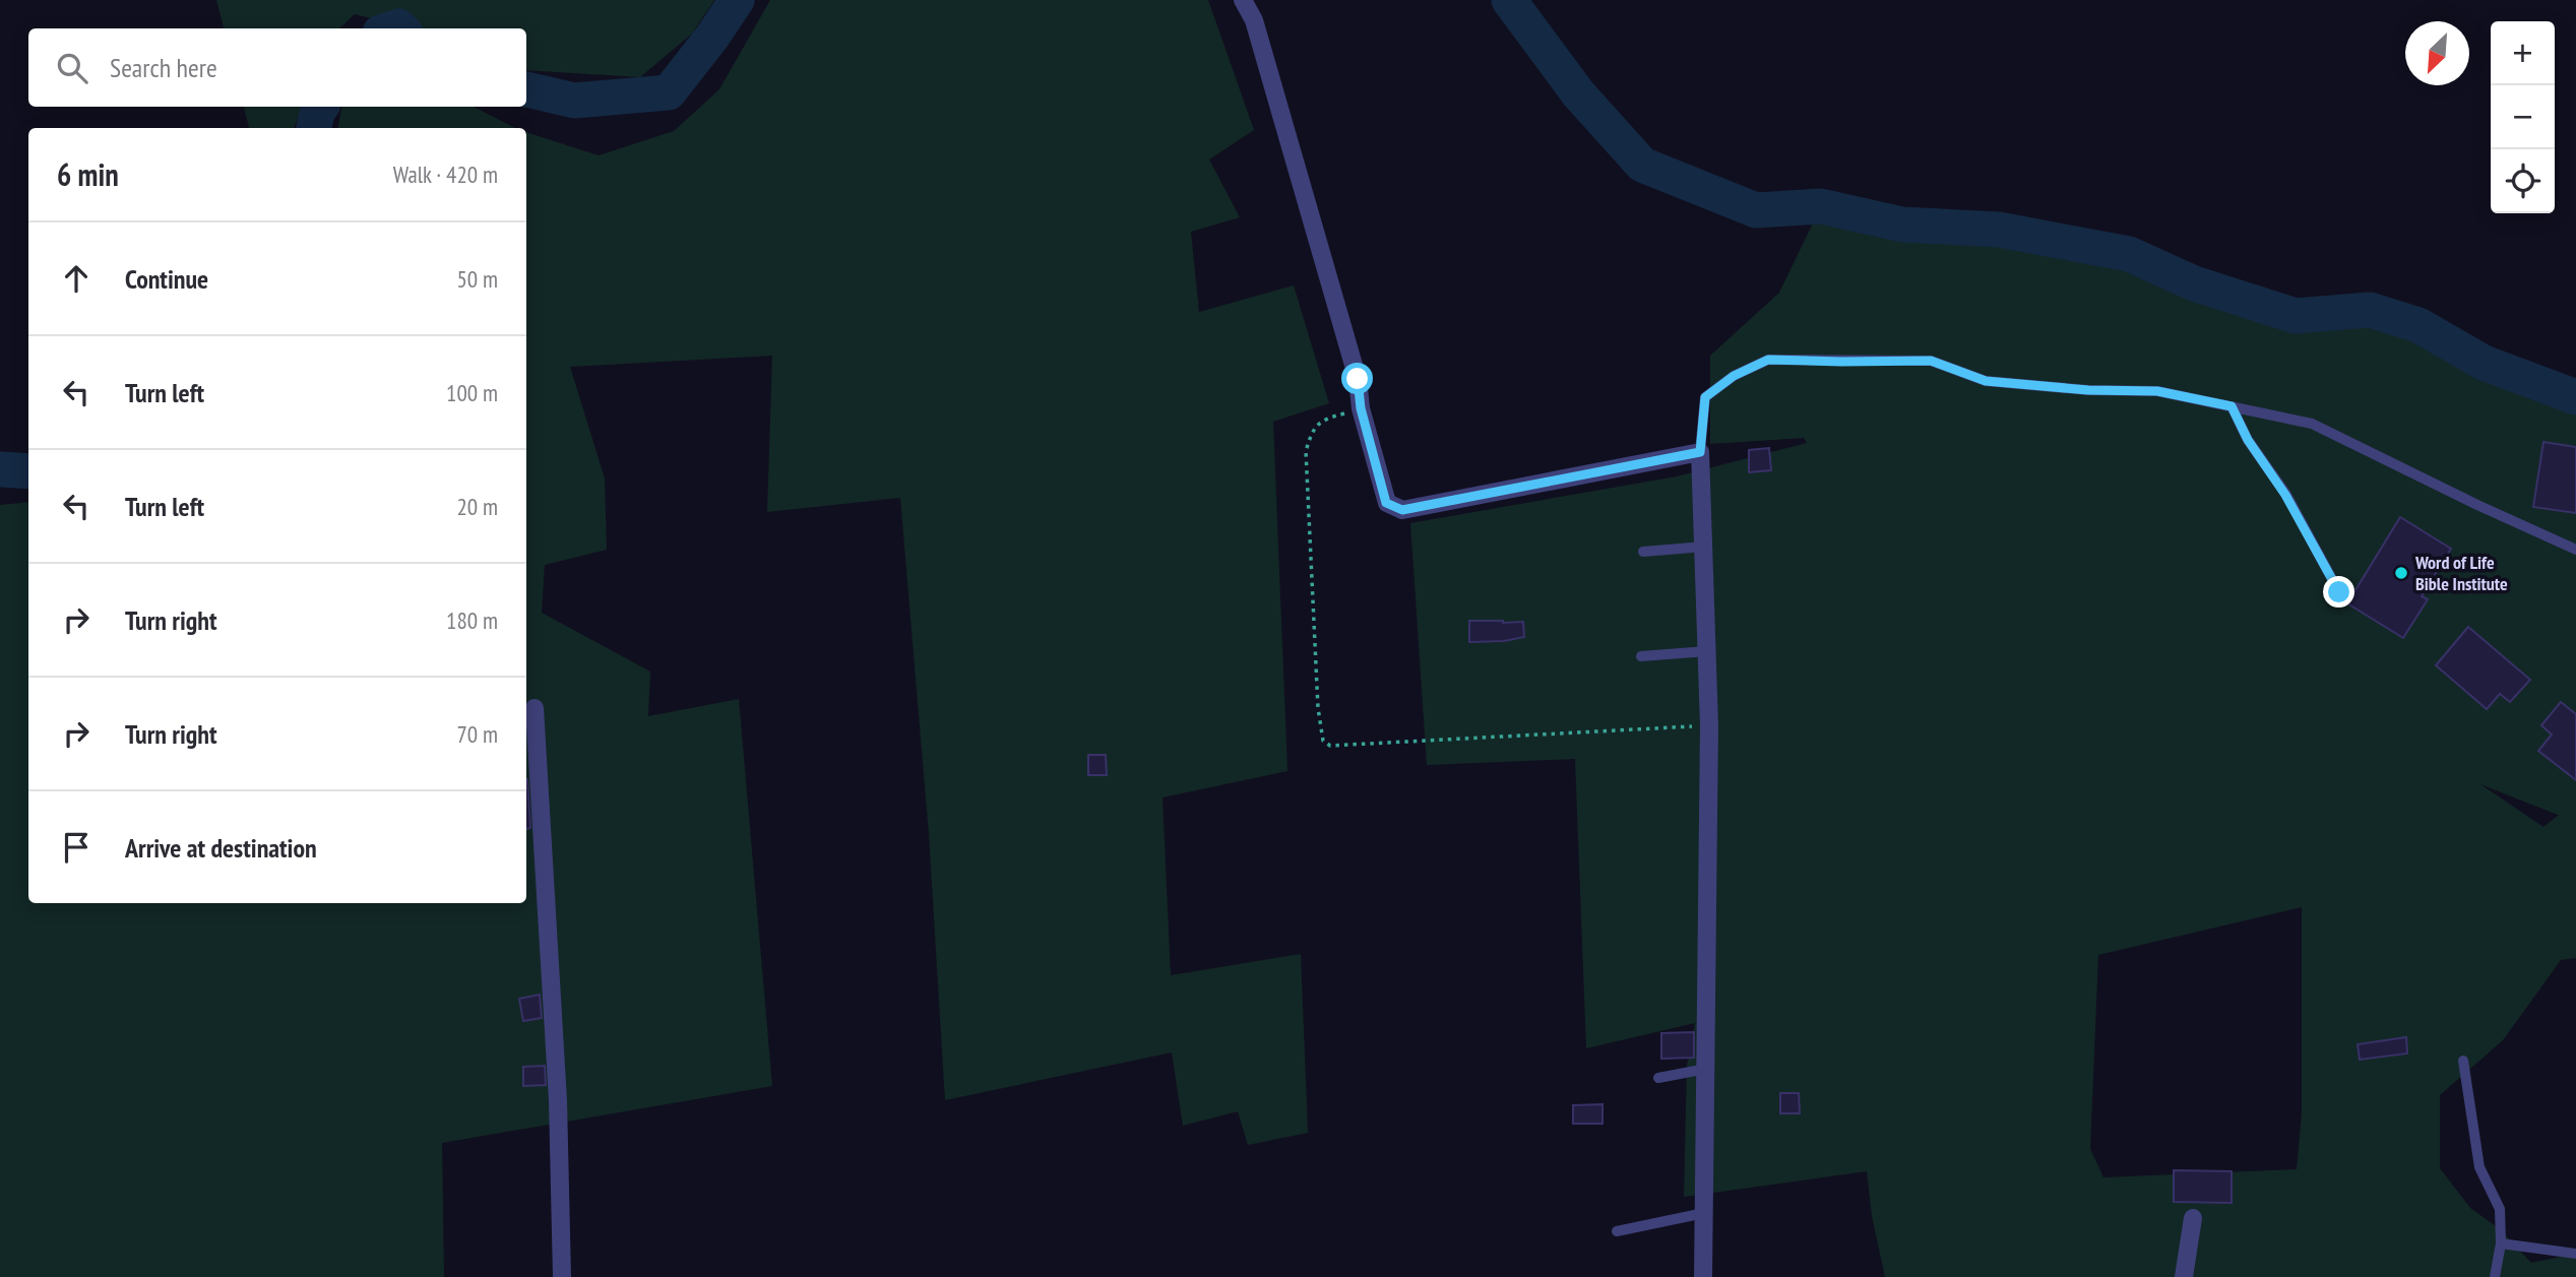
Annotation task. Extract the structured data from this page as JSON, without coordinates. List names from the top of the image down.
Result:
{
  "places": ["Word of Life Bible Institute"],
  "north": "bottom left",
  "page": {
    "map_buttons": ["+", "−"],
    "search": "Search here",
    "heading": ["6 min", "Walk · 420 m"],
    "list": [
      ["Continue", "50 m"],
      ["Turn left", "100 m"],
      ["Turn left", "20 m"],
      ["Turn right", "180 m"],
      ["Turn right", "70 m"],
      "Arrive at destination"
    ]
  }
}
